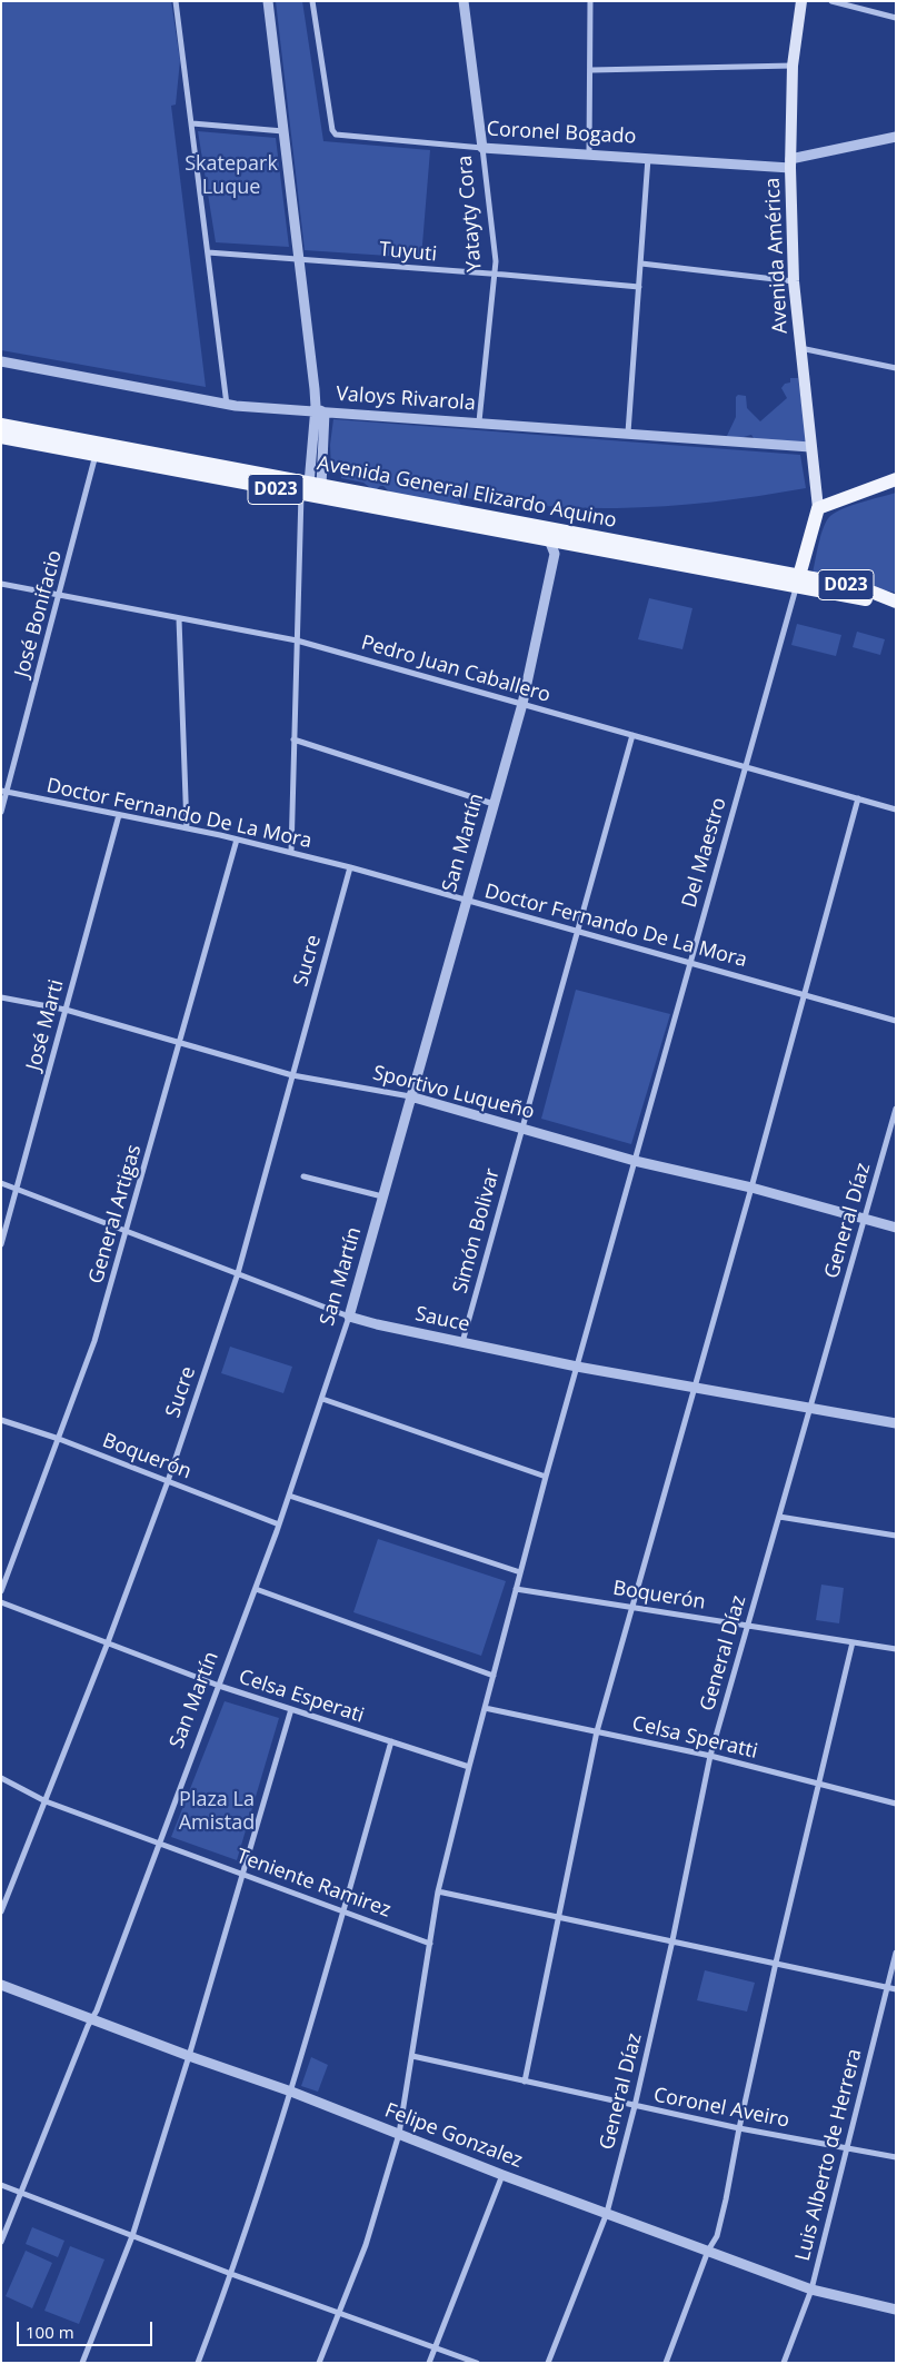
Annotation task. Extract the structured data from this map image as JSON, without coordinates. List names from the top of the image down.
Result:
{
  "streets": {
    "main road": ["Avenida América", "D023", "Avenida General Elizardo Aquino"],
    "street": [
      "Coronel Bogado",
      "Yatayty Cora",
      "Tuyuti",
      "Valoys Rivarola",
      "José Bonifacio",
      "Pedro Juan Caballero",
      "Doctor Fernando De La Mora",
      "San Martín",
      "Del Maestro",
      "Sucre",
      "José Marti",
      "Sportivo Luqueño",
      "General Artigas",
      "General Díaz",
      "Simón Bolivar",
      "Sauce",
      "Boquerón",
      "Celsa Esperati",
      "Celsa Speratti",
      "Teniente Ramirez",
      "Coronel Aveiro",
      "Felipe Gonzalez",
      "Luis Alberto de Herrera"
    ]
  },
  "crossings": [
    ["Coronel Bogado", "Yatayty Cora"],
    ["Coronel Bogado", "Avenida América"],
    ["Yatayty Cora", "Tuyuti"],
    ["Yatayty Cora", "Valoys Rivarola"],
    ["Avenida América", "Valoys Rivarola"],
    ["Avenida América", "D023"],
    ["D023", "Avenida General Elizardo Aquino"],
    ["D023", "Del Maestro"],
    ["Avenida General Elizardo Aquino", "José Bonifacio"],
    ["Avenida General Elizardo Aquino", "San Martín"],
    ["Avenida General Elizardo Aquino", "Del Maestro"],
    ["José Bonifacio", "Pedro Juan Caballero"],
    ["José Bonifacio", "Doctor Fernando De La Mora"],
    ["Pedro Juan Caballero", "San Martín"],
    ["Pedro Juan Caballero", "Del Maestro"],
    ["Pedro Juan Caballero", "Simón Bolivar"],
    ["Doctor Fernando De La Mora", "San Martín"],
    ["Doctor Fernando De La Mora", "Del Maestro"],
    ["Doctor Fernando De La Mora", "Sucre"],
    ["Doctor Fernando De La Mora", "José Marti"],
    ["Doctor Fernando De La Mora", "General Artigas"],
    ["Doctor Fernando De La Mora", "Simón Bolivar"],
    ["San Martín", "Sportivo Luqueño"],
    ["San Martín", "Sauce"],
    ["San Martín", "Boquerón"],
    ["San Martín", "Celsa Esperati"],
    ["San Martín", "Teniente Ramirez"],
    ["San Martín", "Felipe Gonzalez"],
    ["Del Maestro", "Sportivo Luqueño"],
    ["Del Maestro", "Sauce"],
    ["Del Maestro", "Boquerón"],
    ["Del Maestro", "Celsa Esperati"],
    ["Del Maestro", "Celsa Speratti"],
    ["Del Maestro", "Teniente Ramirez"],
    ["Del Maestro", "Coronel Aveiro"],
    ["Del Maestro", "Felipe Gonzalez"],
    ["Sucre", "Sportivo Luqueño"],
    ["Sucre", "Sauce"],
    ["Sucre", "Boquerón"],
    ["Sucre", "Celsa Esperati"],
    ["Sucre", "Teniente Ramirez"],
    ["José Marti", "Sportivo Luqueño"],
    ["José Marti", "Sauce"],
    ["Sportivo Luqueño", "General Artigas"],
    ["Sportivo Luqueño", "General Díaz"],
    ["Sportivo Luqueño", "Simón Bolivar"],
    ["General Artigas", "Sauce"],
    ["General Artigas", "Boquerón"],
    ["General Díaz", "Sauce"],
    ["General Díaz", "Boquerón"],
    ["General Díaz", "Celsa Speratti"],
    ["General Díaz", "Coronel Aveiro"],
    ["General Díaz", "Felipe Gonzalez"],
    ["Simón Bolivar", "Sauce"],
    ["Coronel Aveiro", "Luis Alberto de Herrera"],
    ["Felipe Gonzalez", "Luis Alberto de Herrera"]
  ],
  "parks": ["Skatepark Luque", "Plaza La Amistad"],
  "scale_bar": "100 m"
}
